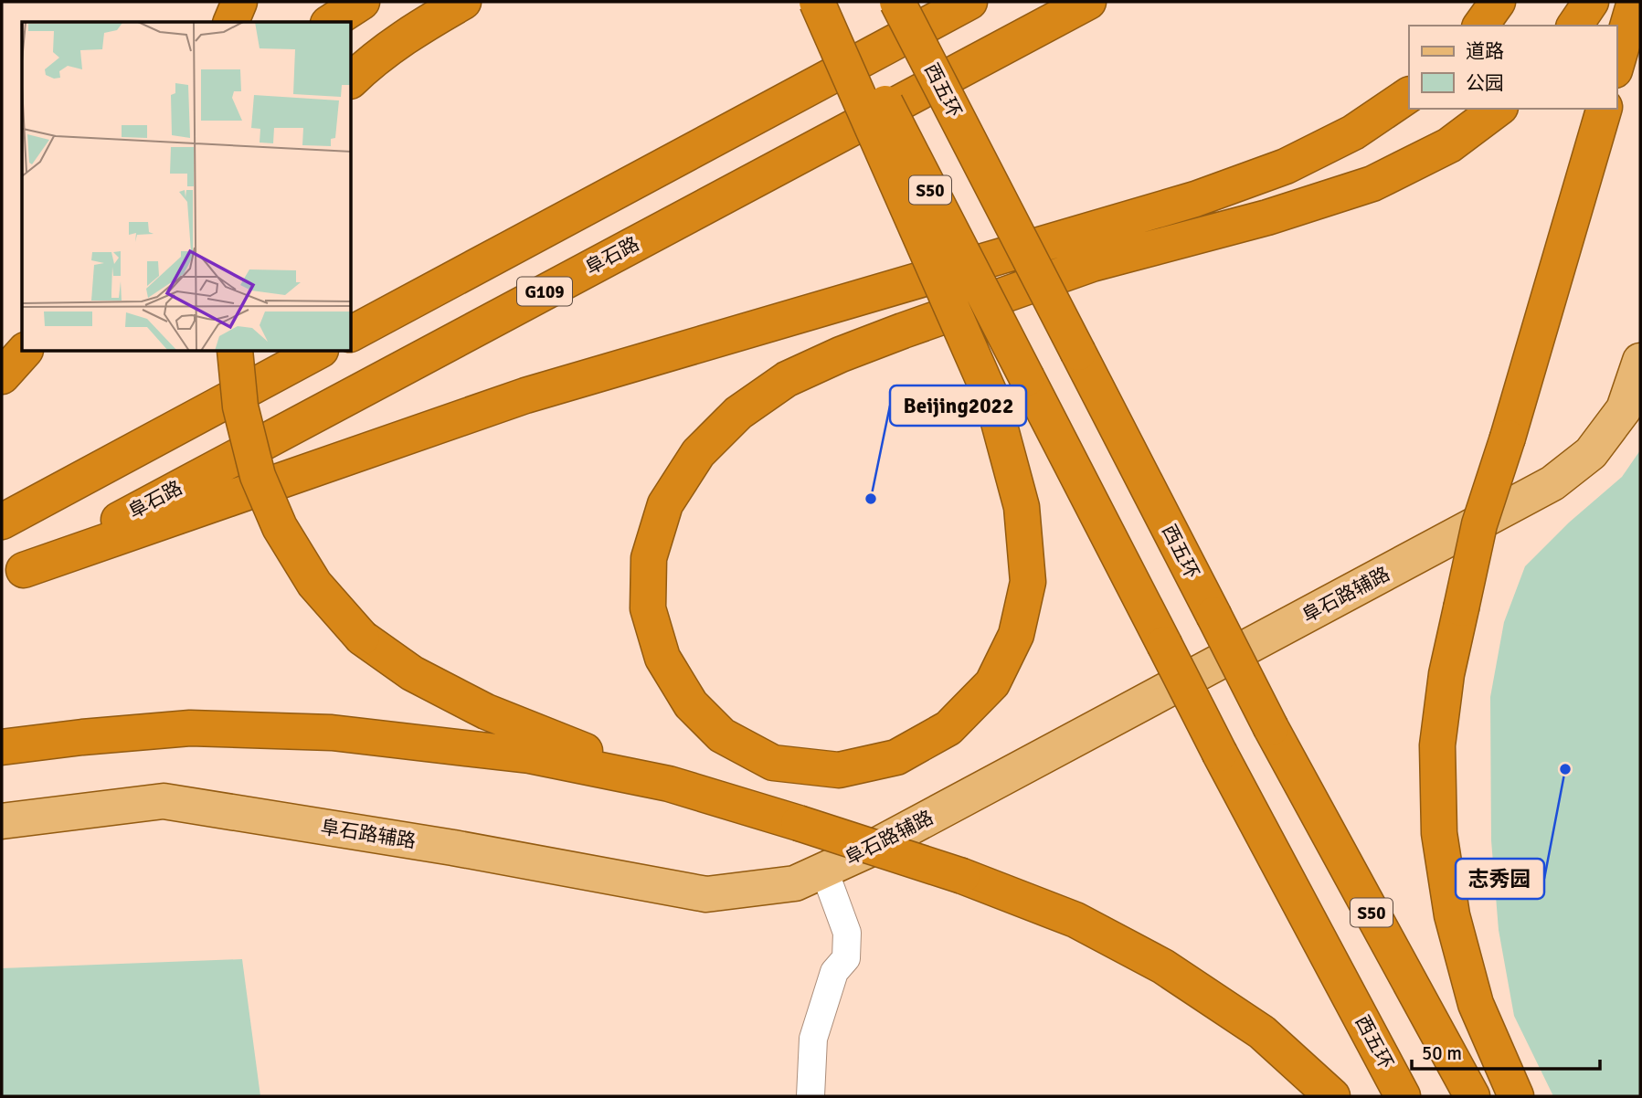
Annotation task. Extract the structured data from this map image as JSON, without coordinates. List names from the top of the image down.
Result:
{
  "streets": {
    "highway": [
      "西五环",
      "S50",
      "阜石路",
      "G109"
    ],
    "main road": ["阜石路辅路"]
  },
  "places": ["Beijing2022", "志秀园"],
  "legend": ["道路", "公园"],
  "scale_bar": "50 m"
}
